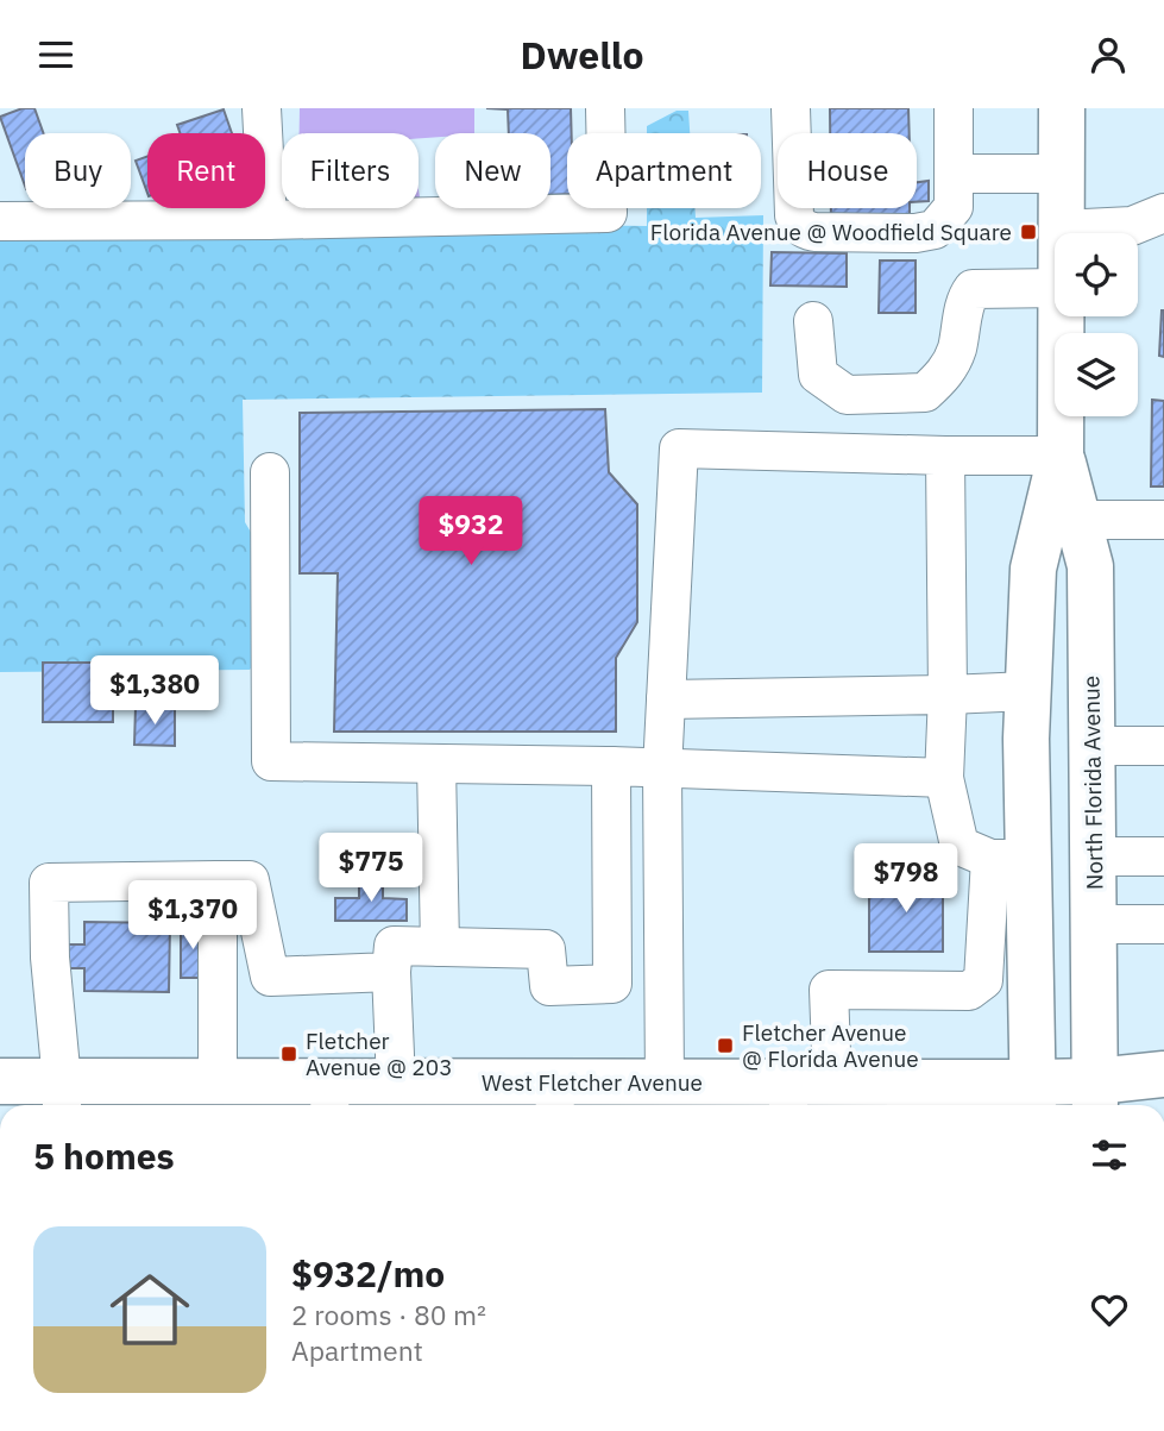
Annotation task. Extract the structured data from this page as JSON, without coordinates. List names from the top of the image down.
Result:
{
  "streets": {
    "main road": ["North Florida Avenue", "West Fletcher Avenue"]
  },
  "crossings": [
    ["North Florida Avenue", "West Fletcher Avenue"]
  ],
  "places": {
    "transit": ["Florida Avenue @ Woodfield Square", "Fletcher Avenue @ Florida Avenue", "Fletcher Avenue @ 203"]
  },
  "page": {
    "header": "Dwello",
    "chip": [
      "Buy",
      "Rent",
      "Filters",
      "New",
      "Apartment",
      "House"
    ],
    "price": [
      "$932",
      "$1,380",
      "$775",
      "$798",
      "$1,370"
    ],
    "heading": "5 homes",
    "list": [
      {
        "name": "$932/mo",
        "note": "2 rooms · 80 m² · Apartment"
      }
    ]
  }
}
